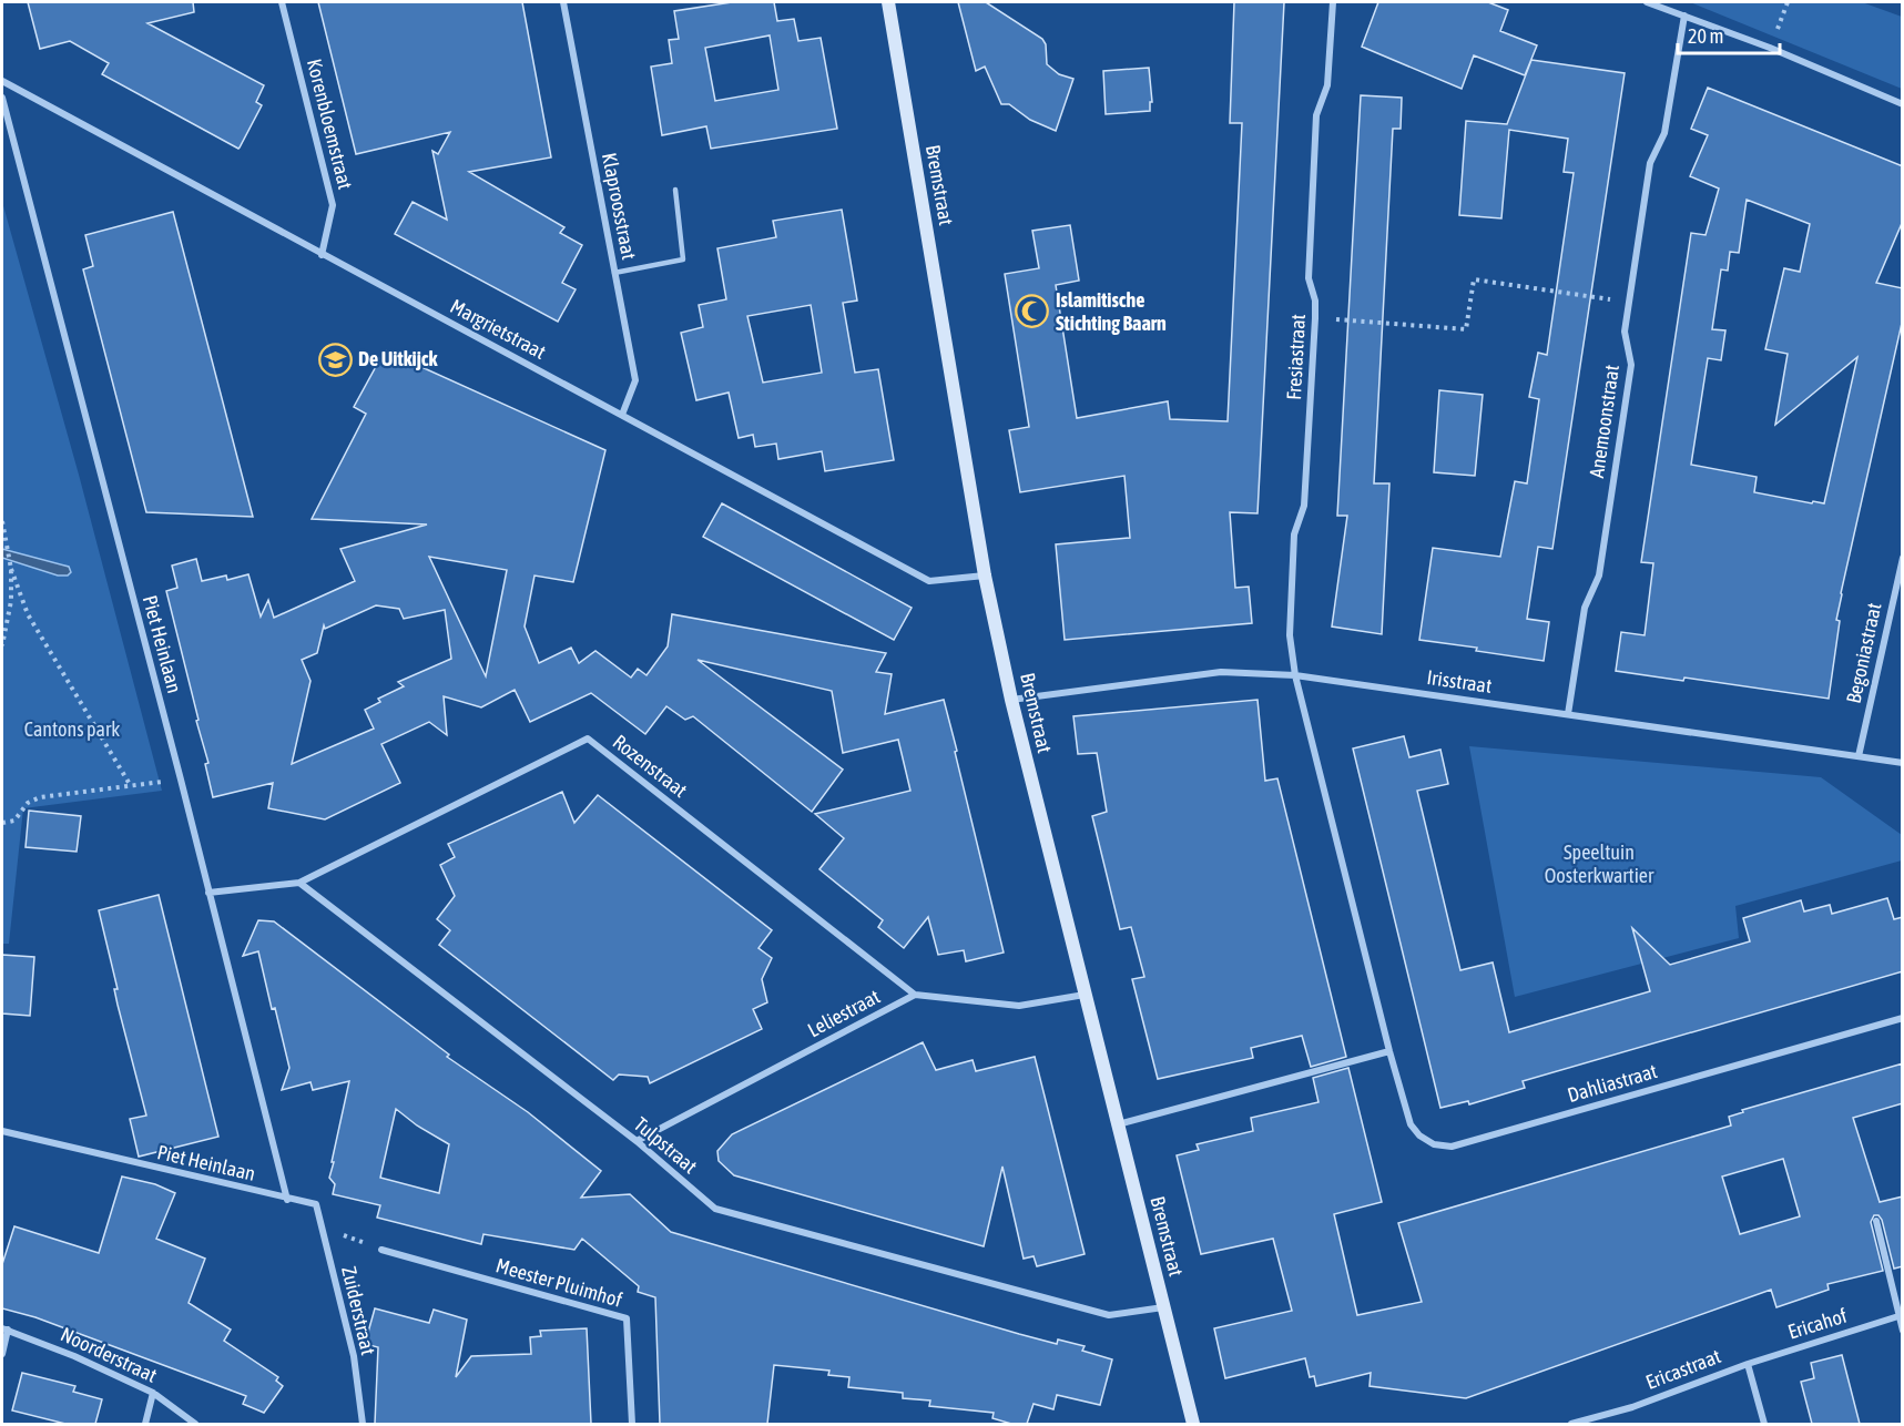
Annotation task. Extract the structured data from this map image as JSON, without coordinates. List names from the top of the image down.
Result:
{
  "streets": {
    "street": [
      "Korenbloemstraat",
      "Bremstraat",
      "Klaproosstraat",
      "Margrietstraat",
      "Fresiastraat",
      "Anemoonstraat",
      "Piet Heinlaan",
      "Begoniastraat",
      "Irisstraat",
      "Rozenstraat",
      "Leliestraat",
      "Dahliastraat",
      "Tulpstraat",
      "Meester Pluimhof",
      "Zuiderstraat",
      "Ericahof",
      "Noorderstraat",
      "Ericastraat"
    ]
  },
  "crossings": [
    ["Korenbloemstraat", "Margrietstraat"],
    ["Bremstraat", "Margrietstraat"],
    ["Bremstraat", "Irisstraat"],
    ["Bremstraat", "Tulpstraat"],
    ["Klaproosstraat", "Margrietstraat"],
    ["Fresiastraat", "Irisstraat"],
    ["Fresiastraat", "Dahliastraat"],
    ["Anemoonstraat", "Irisstraat"],
    ["Piet Heinlaan", "Zuiderstraat"],
    ["Begoniastraat", "Irisstraat"],
    ["Irisstraat", "Dahliastraat"],
    ["Rozenstraat", "Leliestraat"],
    ["Rozenstraat", "Tulpstraat"],
    ["Leliestraat", "Tulpstraat"],
    ["Ericahof", "Ericastraat"]
  ],
  "parks": ["Cantons park", "Speeltuin Oosterkwartier"],
  "places": {
    "mosque": ["Islamitische Stichting Baarn"],
    "school or university": ["De Uitkijck"]
  },
  "scale_bar": "20 m"
}
